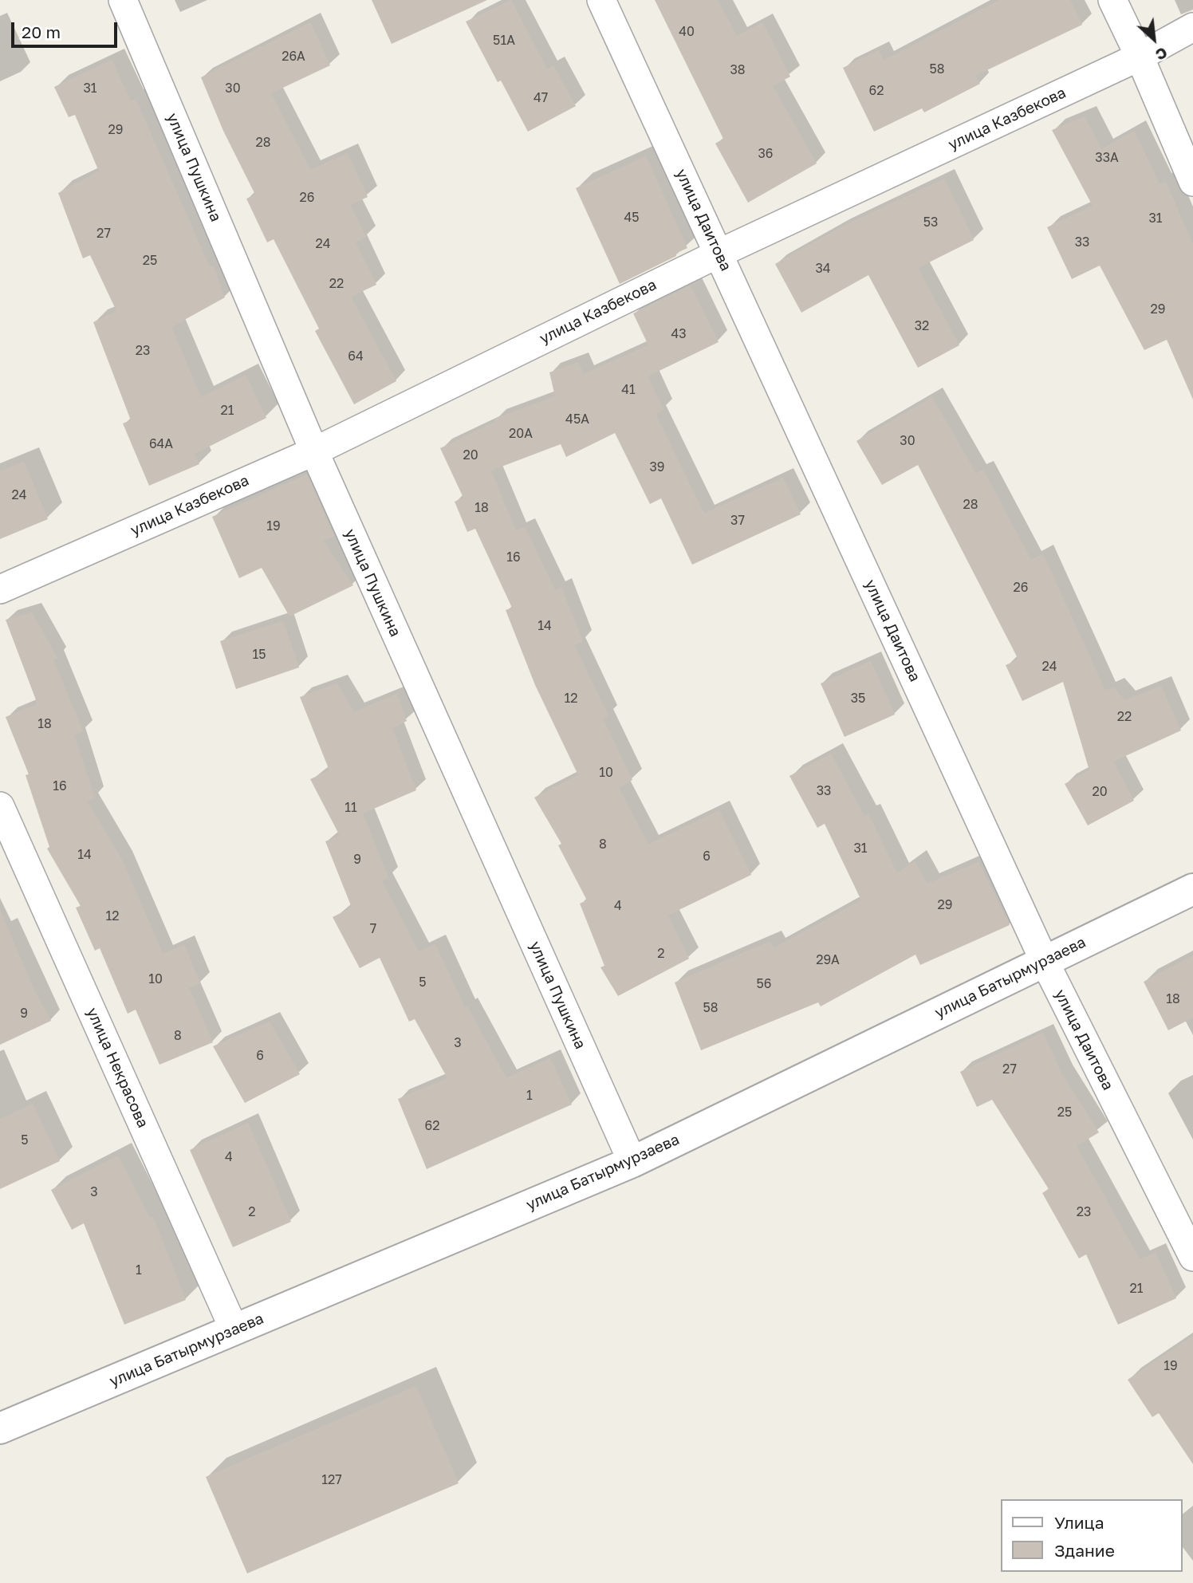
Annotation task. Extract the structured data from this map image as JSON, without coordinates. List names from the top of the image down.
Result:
{
  "streets": {
    "street": [
      "улица Казбекова",
      "улица Пушкина",
      "улица Даитова",
      "улица Батырмурзаева",
      "улица Некрасова"
    ]
  },
  "crossings": [
    ["улица Казбекова", "улица Пушкина"],
    ["улица Казбекова", "улица Даитова"],
    ["улица Пушкина", "улица Батырмурзаева"],
    ["улица Даитова", "улица Батырмурзаева"],
    ["улица Батырмурзаева", "улица Некрасова"]
  ],
  "house_numbers": [
    "40",
    "51А",
    "26А",
    "58",
    "38",
    "31",
    "30",
    "62",
    "47",
    "29",
    "28",
    "36",
    "33А",
    "26",
    "45",
    "31",
    "53",
    "27",
    "33",
    "24",
    "25",
    "34",
    "22",
    "29",
    "32",
    "43",
    "23",
    "64",
    "41",
    "21",
    "45А",
    "20А",
    "30",
    "64А",
    "20",
    "39",
    "24",
    "28",
    "18",
    "37",
    "19",
    "16",
    "26",
    "14",
    "15",
    "24",
    "12",
    "35",
    "22",
    "18",
    "10",
    "16",
    "33",
    "20",
    "11",
    "8",
    "31",
    "14",
    "6",
    "9",
    "29",
    "4",
    "12",
    "7",
    "2",
    "29А",
    "10",
    "5",
    "56",
    "18",
    "58",
    "9",
    "8",
    "3",
    "6",
    "27",
    "1",
    "25",
    "62",
    "5",
    "4",
    "3",
    "2",
    "23",
    "1",
    "21",
    "19",
    "127"
  ],
  "legend": ["Улица", "Здание"],
  "scale_bar": "20 m",
  "north": "bottom right"
}
